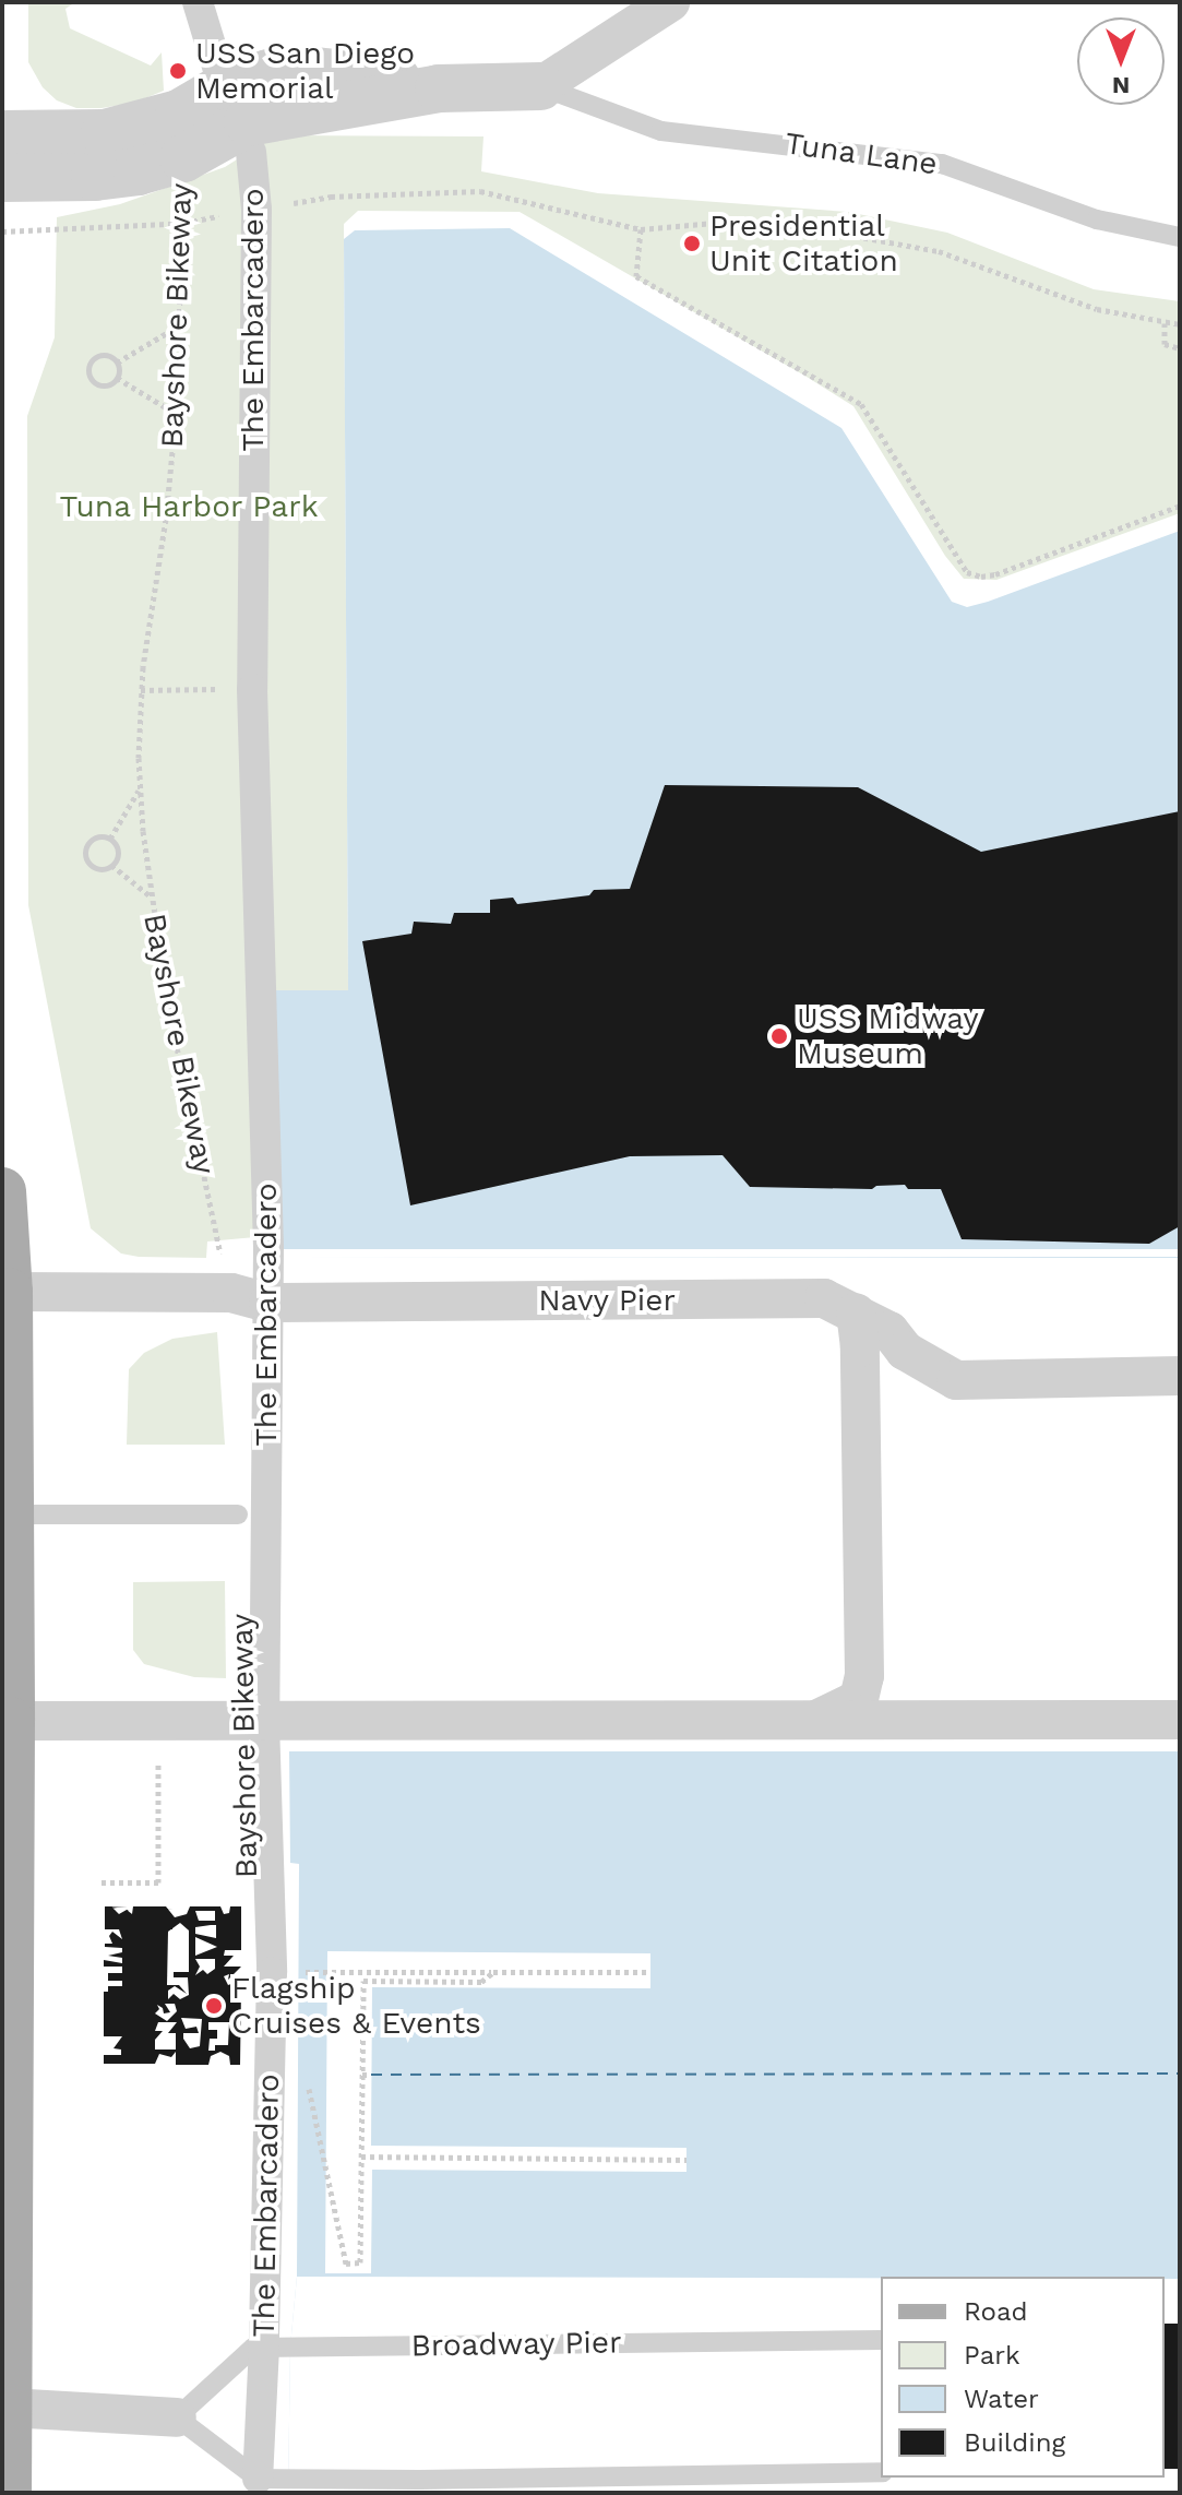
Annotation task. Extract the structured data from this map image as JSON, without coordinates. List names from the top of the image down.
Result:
{
  "streets": {
    "street": ["The Embarcadero", "Navy Pier"],
    "lane": ["Tuna Lane", "Broadway Pier"],
    "path": ["Bayshore Bikeway"]
  },
  "crossings": [
    ["Bayshore Bikeway", "The Embarcadero"],
    ["Bayshore Bikeway", "Navy Pier"],
    ["The Embarcadero", "Navy Pier"],
    ["The Embarcadero", "Broadway Pier"]
  ],
  "parks": ["Tuna Harbor Park"],
  "places": [
    "USS San Diego Memorial",
    "Presidential Unit Citation",
    "USS Midway Museum",
    "Flagship Cruises & Events"
  ],
  "legend": [
    "Road",
    "Park",
    "Water",
    "Building"
  ],
  "north": "bottom"
}
